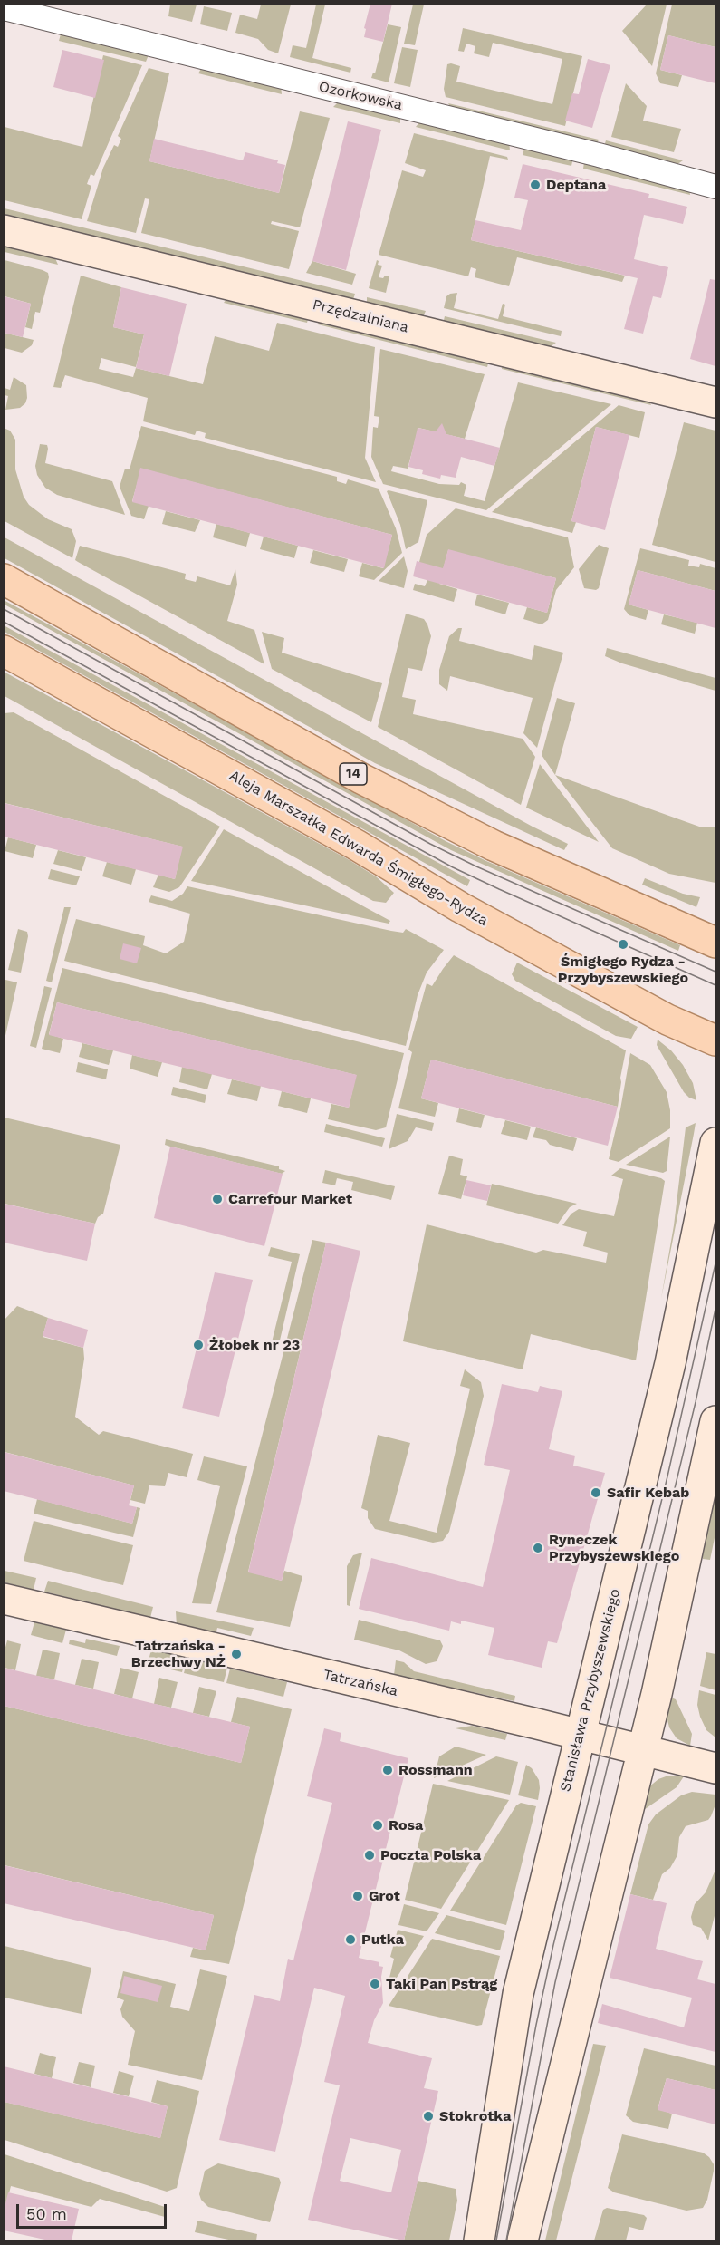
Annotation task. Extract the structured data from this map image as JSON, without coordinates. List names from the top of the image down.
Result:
{
  "streets": {
    "main road": [
      "Przędzalniana",
      "14",
      "Aleja Marszałka Edwarda Śmigłego-Rydza",
      "Tatrzańska",
      "Stanisława Przybyszewskiego"
    ],
    "street": ["Ozorkowska"]
  },
  "crossings": [
    ["Tatrzańska", "Stanisława Przybyszewskiego"]
  ],
  "places": [
    "Deptana",
    "Śmigłego Rydza - Przybyszewskiego",
    "Carrefour Market",
    "Żłobek nr 23",
    "Safir Kebab",
    "Ryneczek Przybyszewskiego",
    "Tatrzańska - Brzechwy NŻ",
    "Rossmann",
    "Rosa",
    "Poczta Polska",
    "Grot",
    "Putka",
    "Taki Pan Pstrąg",
    "Stokrotka"
  ],
  "scale_bar": "50 m"
}
